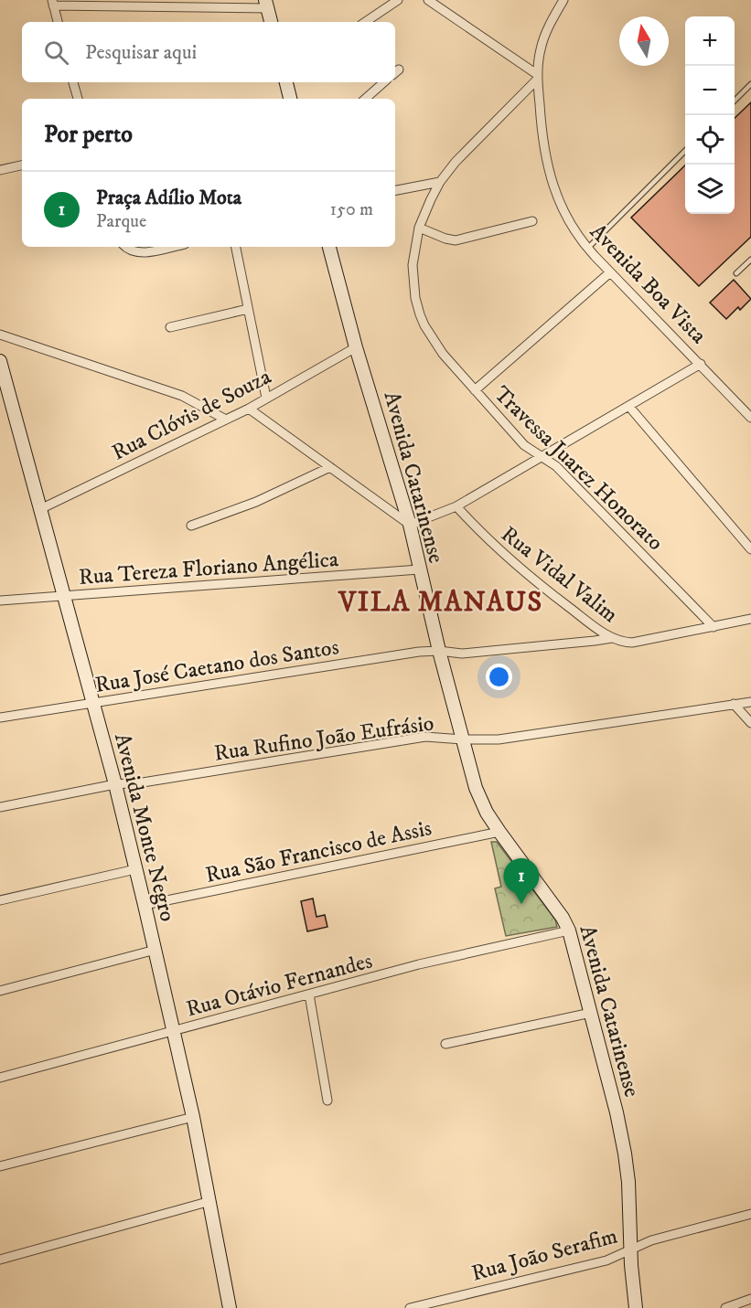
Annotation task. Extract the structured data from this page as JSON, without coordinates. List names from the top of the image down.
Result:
{
  "streets": {
    "street": [
      "Avenida Boa Vista",
      "Rua Clóvis de Souza",
      "Travessa Juarez Honorato",
      "Avenida Catarinense",
      "Rua Tereza Floriano Angélica",
      "Rua Vidal Valim",
      "Rua José Caetano dos Santos",
      "Rua Rufino João Eufrásio",
      "Avenida Monte Negro",
      "Rua São Francisco de Assis",
      "Rua Otávio Fernandes",
      "Rua João Serafim"
    ]
  },
  "crossings": [
    ["Avenida Boa Vista", "Travessa Juarez Honorato"],
    ["Rua Clóvis de Souza", "Avenida Catarinense"],
    ["Rua Clóvis de Souza", "Avenida Monte Negro"],
    ["Travessa Juarez Honorato", "Rua Vidal Valim"],
    ["Avenida Catarinense", "Rua Tereza Floriano Angélica"],
    ["Avenida Catarinense", "Rua José Caetano dos Santos"],
    ["Avenida Catarinense", "Rua Rufino João Eufrásio"],
    ["Avenida Catarinense", "Rua São Francisco de Assis"],
    ["Avenida Catarinense", "Rua Otávio Fernandes"],
    ["Avenida Catarinense", "Rua João Serafim"],
    ["Rua Tereza Floriano Angélica", "Avenida Monte Negro"],
    ["Rua Vidal Valim", "Rua José Caetano dos Santos"],
    ["Rua José Caetano dos Santos", "Avenida Monte Negro"],
    ["Rua Rufino João Eufrásio", "Avenida Monte Negro"],
    ["Avenida Monte Negro", "Rua São Francisco de Assis"],
    ["Avenida Monte Negro", "Rua Otávio Fernandes"]
  ],
  "districts": ["VILA MANAUS"],
  "north": "top",
  "page": {
    "map_buttons": ["+", "−"],
    "search": "Pesquisar aqui",
    "heading": "Por perto",
    "list": [
      {
        "mark": "1",
        "name": "Praça Adílio Mota",
        "note": "Parque",
        "value": "150 m"
      }
    ],
    "pins": "1"
  }
}
